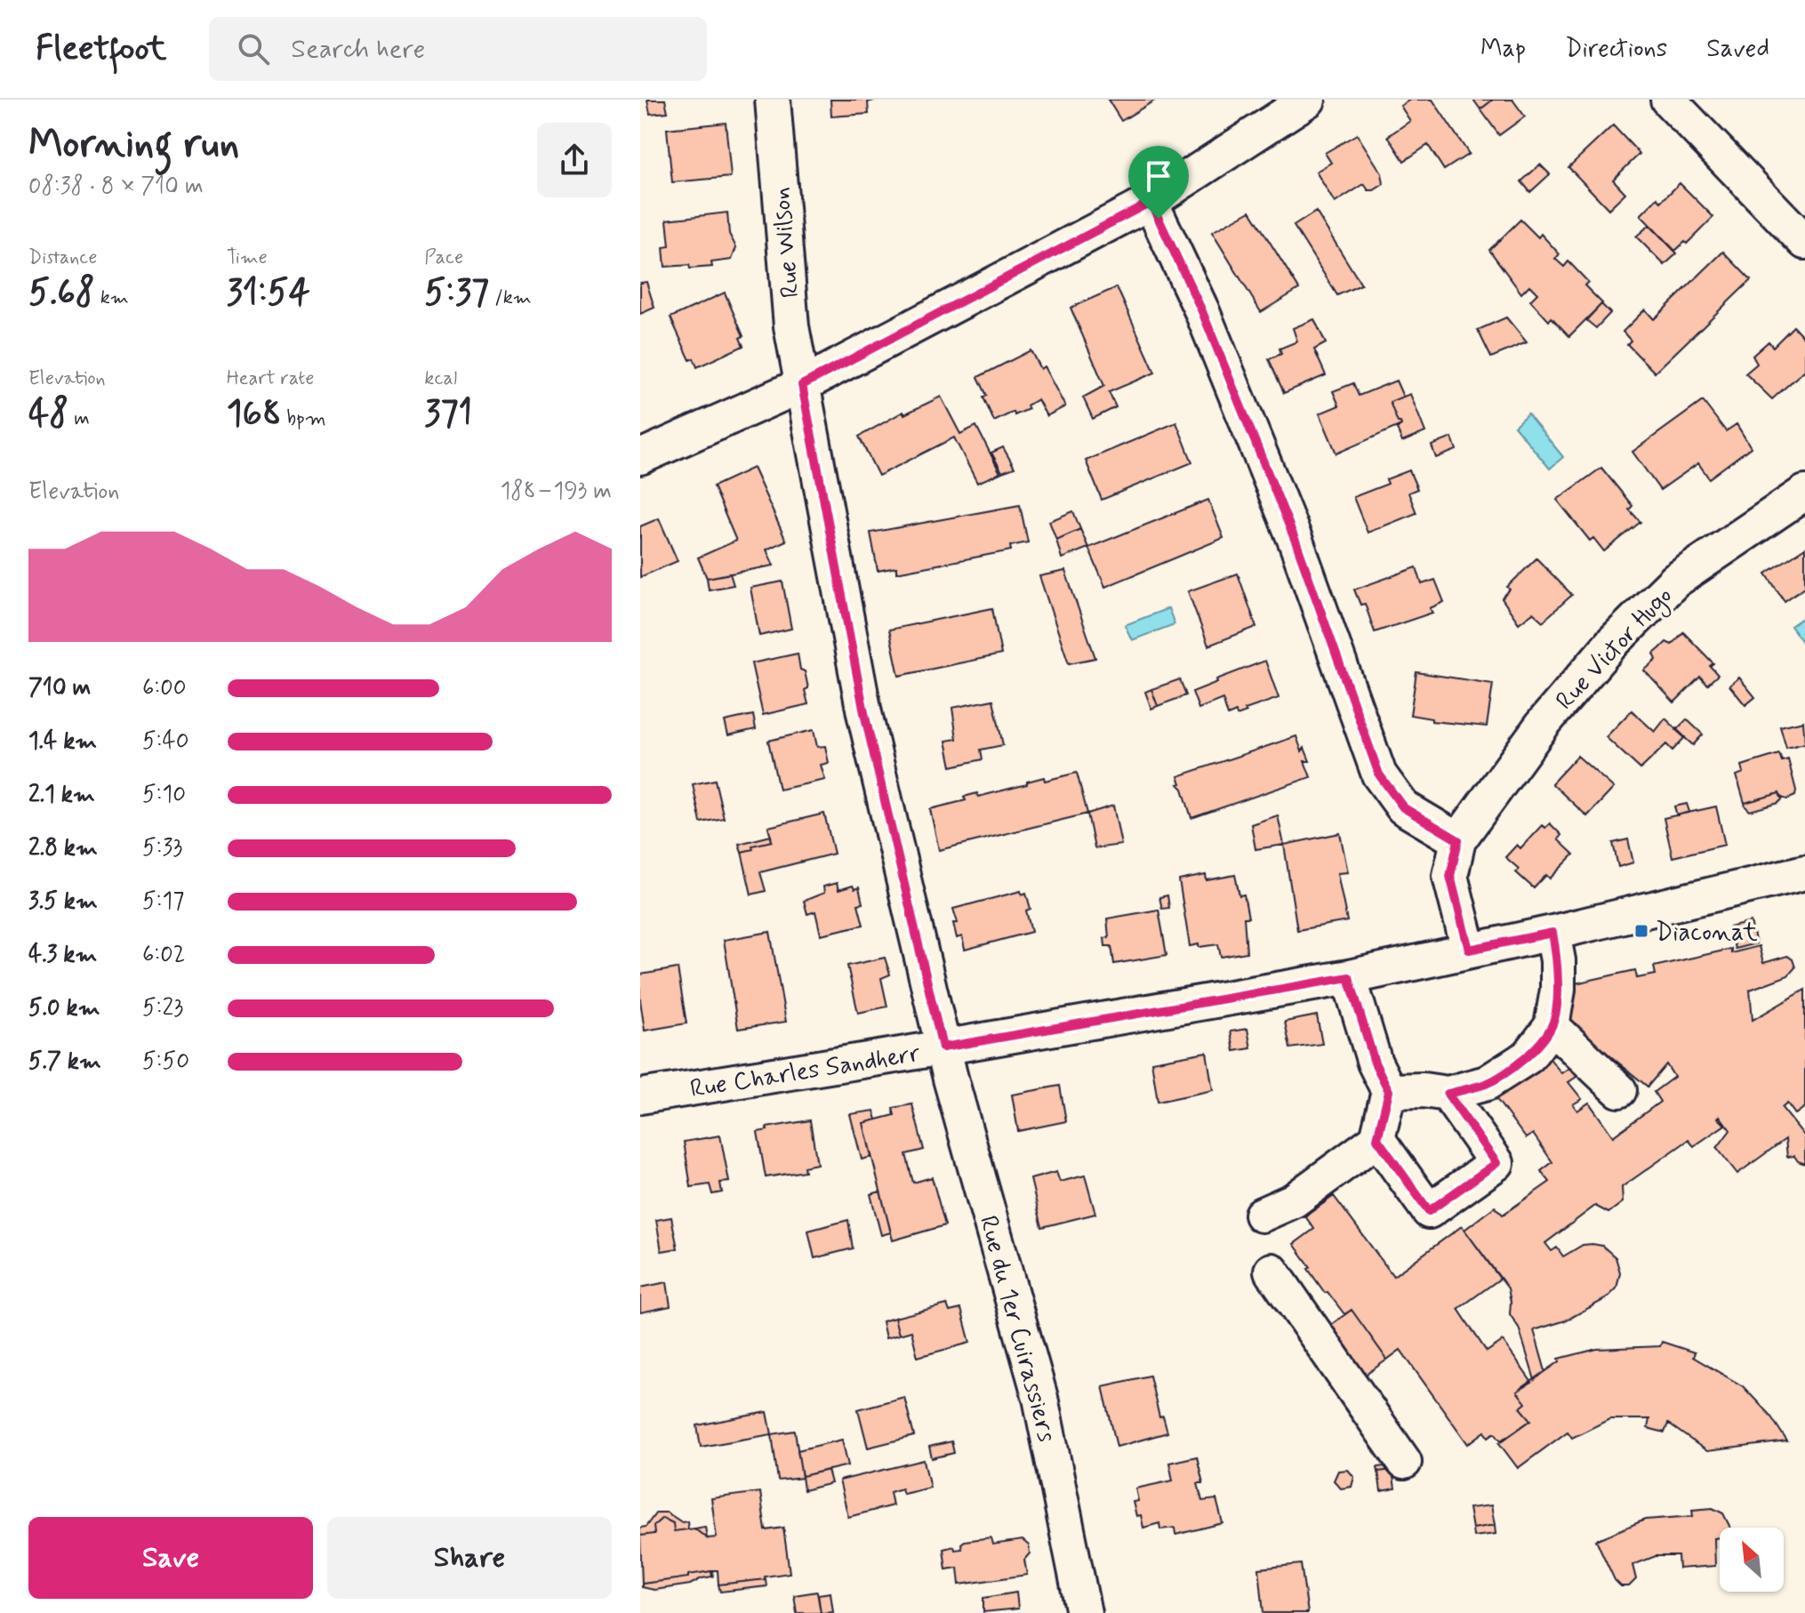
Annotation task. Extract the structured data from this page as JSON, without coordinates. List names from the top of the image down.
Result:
{
  "streets": {
    "street": [
      "Rue Wilson",
      "Rue Victor Hugo",
      "Rue Charles Sandherr",
      "Rue du 1er Cuirassiers"
    ]
  },
  "crossings": [
    ["Rue Wilson", "Rue Charles Sandherr"],
    ["Rue Wilson", "Rue du 1er Cuirassiers"],
    ["Rue Charles Sandherr", "Rue du 1er Cuirassiers"]
  ],
  "places": {
    "transit": ["Diaconat"]
  },
  "north": "top left",
  "page": {
    "header": "Fleetfoot",
    "search": "Search here",
    "nav": ["Map", "Directions", "Saved"],
    "heading": ["Morning run", "08:38 · 8 × 710 m"],
    "stats": [
      ["Distance", "5.68 km"],
      ["Time", "31:54"],
      ["Pace", "5:37 /km"],
      ["Elevation", "48 m"],
      ["Heart rate", "168 bpm"],
      ["kcal", "371"]
    ],
    "chart": ["Elevation", "188–193 m"],
    "list": [
      {
        "name": "710 m",
        "note": "6:00"
      },
      {
        "name": "1.4 km",
        "note": "5:40"
      },
      {
        "name": "2.1 km",
        "note": "5:10"
      },
      {
        "name": "2.8 km",
        "note": "5:33"
      },
      {
        "name": "3.5 km",
        "note": "5:17"
      },
      {
        "name": "4.3 km",
        "note": "6:02"
      },
      {
        "name": "5.0 km",
        "note": "5:23"
      },
      {
        "name": "5.7 km",
        "note": "5:50"
      }
    ],
    "buttons": ["Save", "Share"]
  }
}
